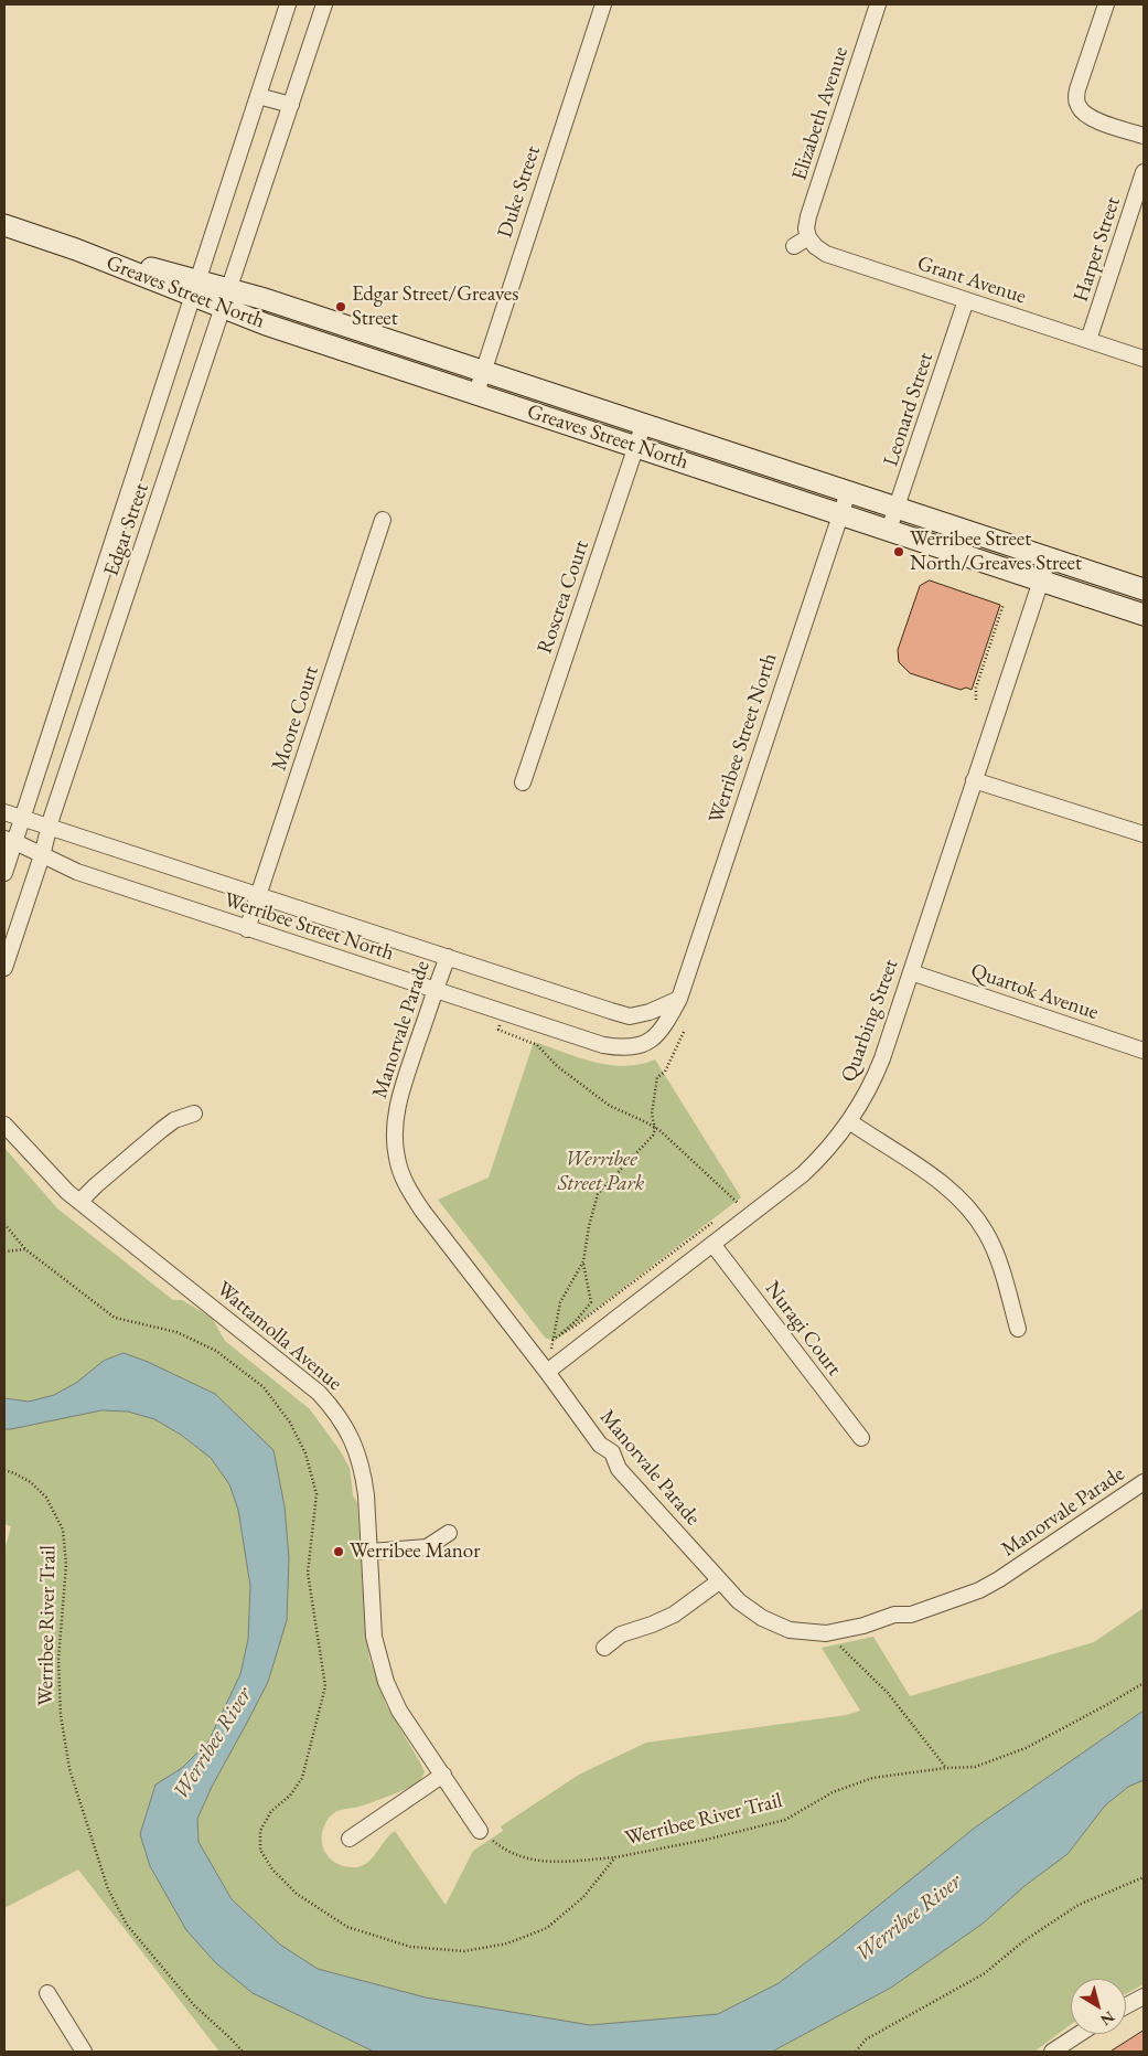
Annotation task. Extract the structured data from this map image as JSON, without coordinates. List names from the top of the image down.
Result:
{
  "streets": {
    "street": [
      "Elizabeth Avenue",
      "Duke Street",
      "Harper Street",
      "Grant Avenue",
      "Greaves Street North",
      "Leonard Street",
      "Edgar Street",
      "Roscrea Court",
      "Moore Court",
      "Werribee Street North",
      "Quartok Avenue",
      "Quarbing Street",
      "Manorvale Parade",
      "Nuragi Court",
      "Wattamolla Avenue"
    ],
    "path": ["Werribee River Trail"]
  },
  "crossings": [
    ["Elizabeth Avenue", "Grant Avenue"],
    ["Duke Street", "Greaves Street North"],
    ["Harper Street", "Grant Avenue"],
    ["Grant Avenue", "Leonard Street"],
    ["Greaves Street North", "Leonard Street"],
    ["Greaves Street North", "Edgar Street"],
    ["Greaves Street North", "Roscrea Court"],
    ["Greaves Street North", "Werribee Street North"],
    ["Greaves Street North", "Quarbing Street"],
    ["Edgar Street", "Werribee Street North"],
    ["Moore Court", "Werribee Street North"],
    ["Werribee Street North", "Manorvale Parade"],
    ["Quartok Avenue", "Quarbing Street"],
    ["Quarbing Street", "Manorvale Parade"],
    ["Quarbing Street", "Nuragi Court"]
  ],
  "water": ["Werribee River"],
  "parks": ["Werribee Street Park"],
  "places": ["Edgar Street/Greaves Street", "Werribee Street North/Greaves Street", "Werribee Manor"],
  "north": "bottom right"
}
